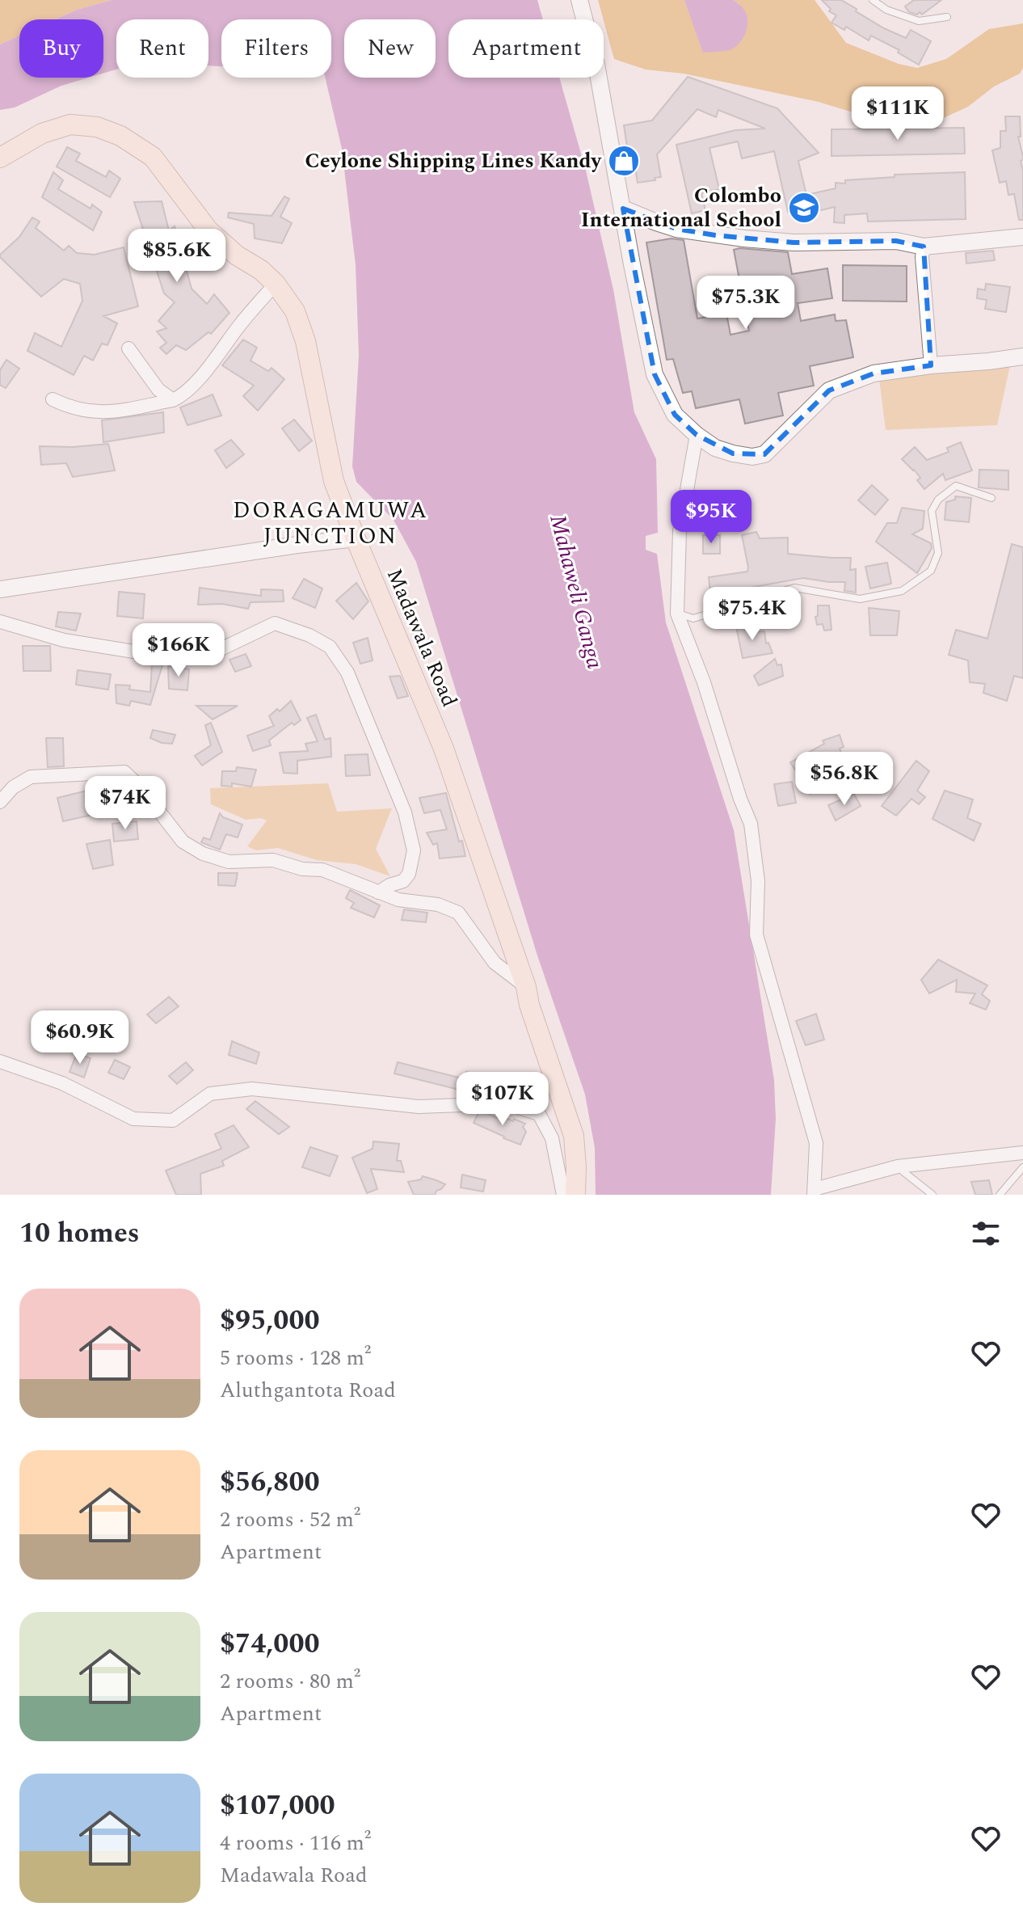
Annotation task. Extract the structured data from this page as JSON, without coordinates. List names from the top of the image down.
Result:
{
  "streets": {
    "main road": ["Madawala Road"]
  },
  "districts": ["DORAGAMUWA JUNCTION"],
  "water": ["Mahaweli Ganga"],
  "places": {
    "shop": ["Ceylone Shipping Lines Kandy"],
    "school or university": ["Colombo International School"]
  },
  "page": {
    "chip": [
      "Buy",
      "Rent",
      "Filters",
      "New",
      "Apartment"
    ],
    "price": [
      "$111K",
      "$85.6K",
      "$75.3K",
      "$95K",
      "$75.4K",
      "$166K",
      "$56.8K",
      "$74K",
      "$60.9K",
      "$107K"
    ],
    "heading": "10 homes",
    "list": [
      {
        "name": "$95,000",
        "note": "5 rooms · 128 m² · Aluthgantota Road"
      },
      {
        "name": "$56,800",
        "note": "2 rooms · 52 m² · Apartment"
      },
      {
        "name": "$74,000",
        "note": "2 rooms · 80 m² · Apartment"
      },
      {
        "name": "$107,000",
        "note": "4 rooms · 116 m² · Madawala Road"
      }
    ]
  }
}
